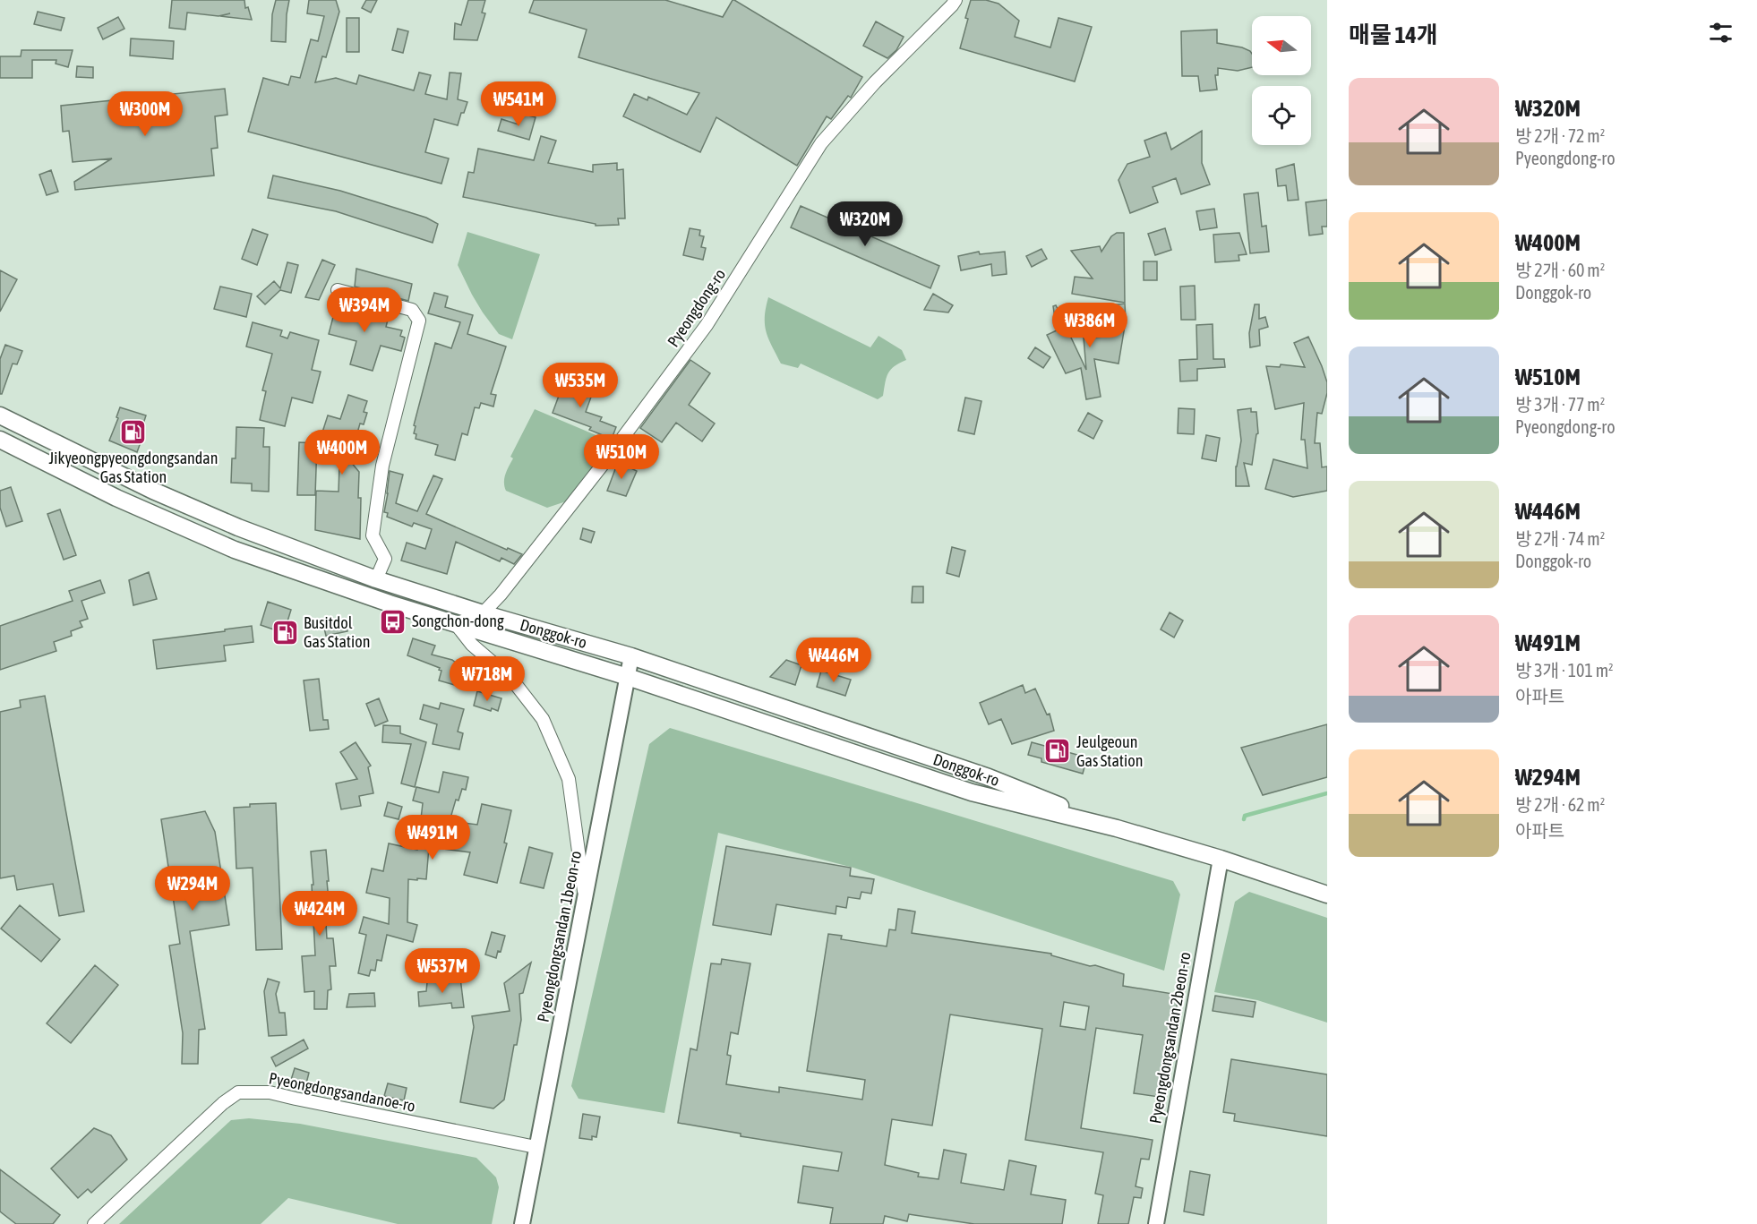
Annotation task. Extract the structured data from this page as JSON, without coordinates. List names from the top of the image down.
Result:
{
  "streets": {
    "main road": ["Donggok-ro"],
    "street": [
      "Pyeongdong-ro",
      "Pyeongdongsandan 1beon-ro",
      "Pyeongdongsandan 2beon-ro",
      "Pyeongdongsandanoe-ro"
    ]
  },
  "crossings": [
    ["Pyeongdong-ro", "Donggok-ro"],
    ["Donggok-ro", "Pyeongdongsandan 1beon-ro"],
    ["Donggok-ro", "Pyeongdongsandan 2beon-ro"],
    ["Pyeongdongsandan 1beon-ro", "Pyeongdongsandanoe-ro"]
  ],
  "places": {
    "fuel station": ["Jikyeongpyeongdongsandan Gas Station", "Busitdol Gas Station", "Jeulgeoun Gas Station"],
    "bus stop": ["Songchon-dong"]
  },
  "north": "left",
  "page": {
    "heading": "매물 14개",
    "list": [
      {
        "name": "₩320M",
        "note": "방 2개 · 72 m² · Pyeongdong-ro"
      },
      {
        "name": "₩400M",
        "note": "방 2개 · 60 m² · Donggok-ro"
      },
      {
        "name": "₩510M",
        "note": "방 3개 · 77 m² · Pyeongdong-ro"
      },
      {
        "name": "₩446M",
        "note": "방 2개 · 74 m² · Donggok-ro"
      },
      {
        "name": "₩491M",
        "note": "방 3개 · 101 m² · 아파트"
      },
      {
        "name": "₩294M",
        "note": "방 2개 · 62 m² · 아파트"
      }
    ],
    "price": [
      "₩541M",
      "₩300M",
      "₩320M",
      "₩394M",
      "₩386M",
      "₩535M",
      "₩400M",
      "₩510M",
      "₩446M",
      "₩718M",
      "₩491M",
      "₩294M",
      "₩424M",
      "₩537M"
    ]
  }
}
